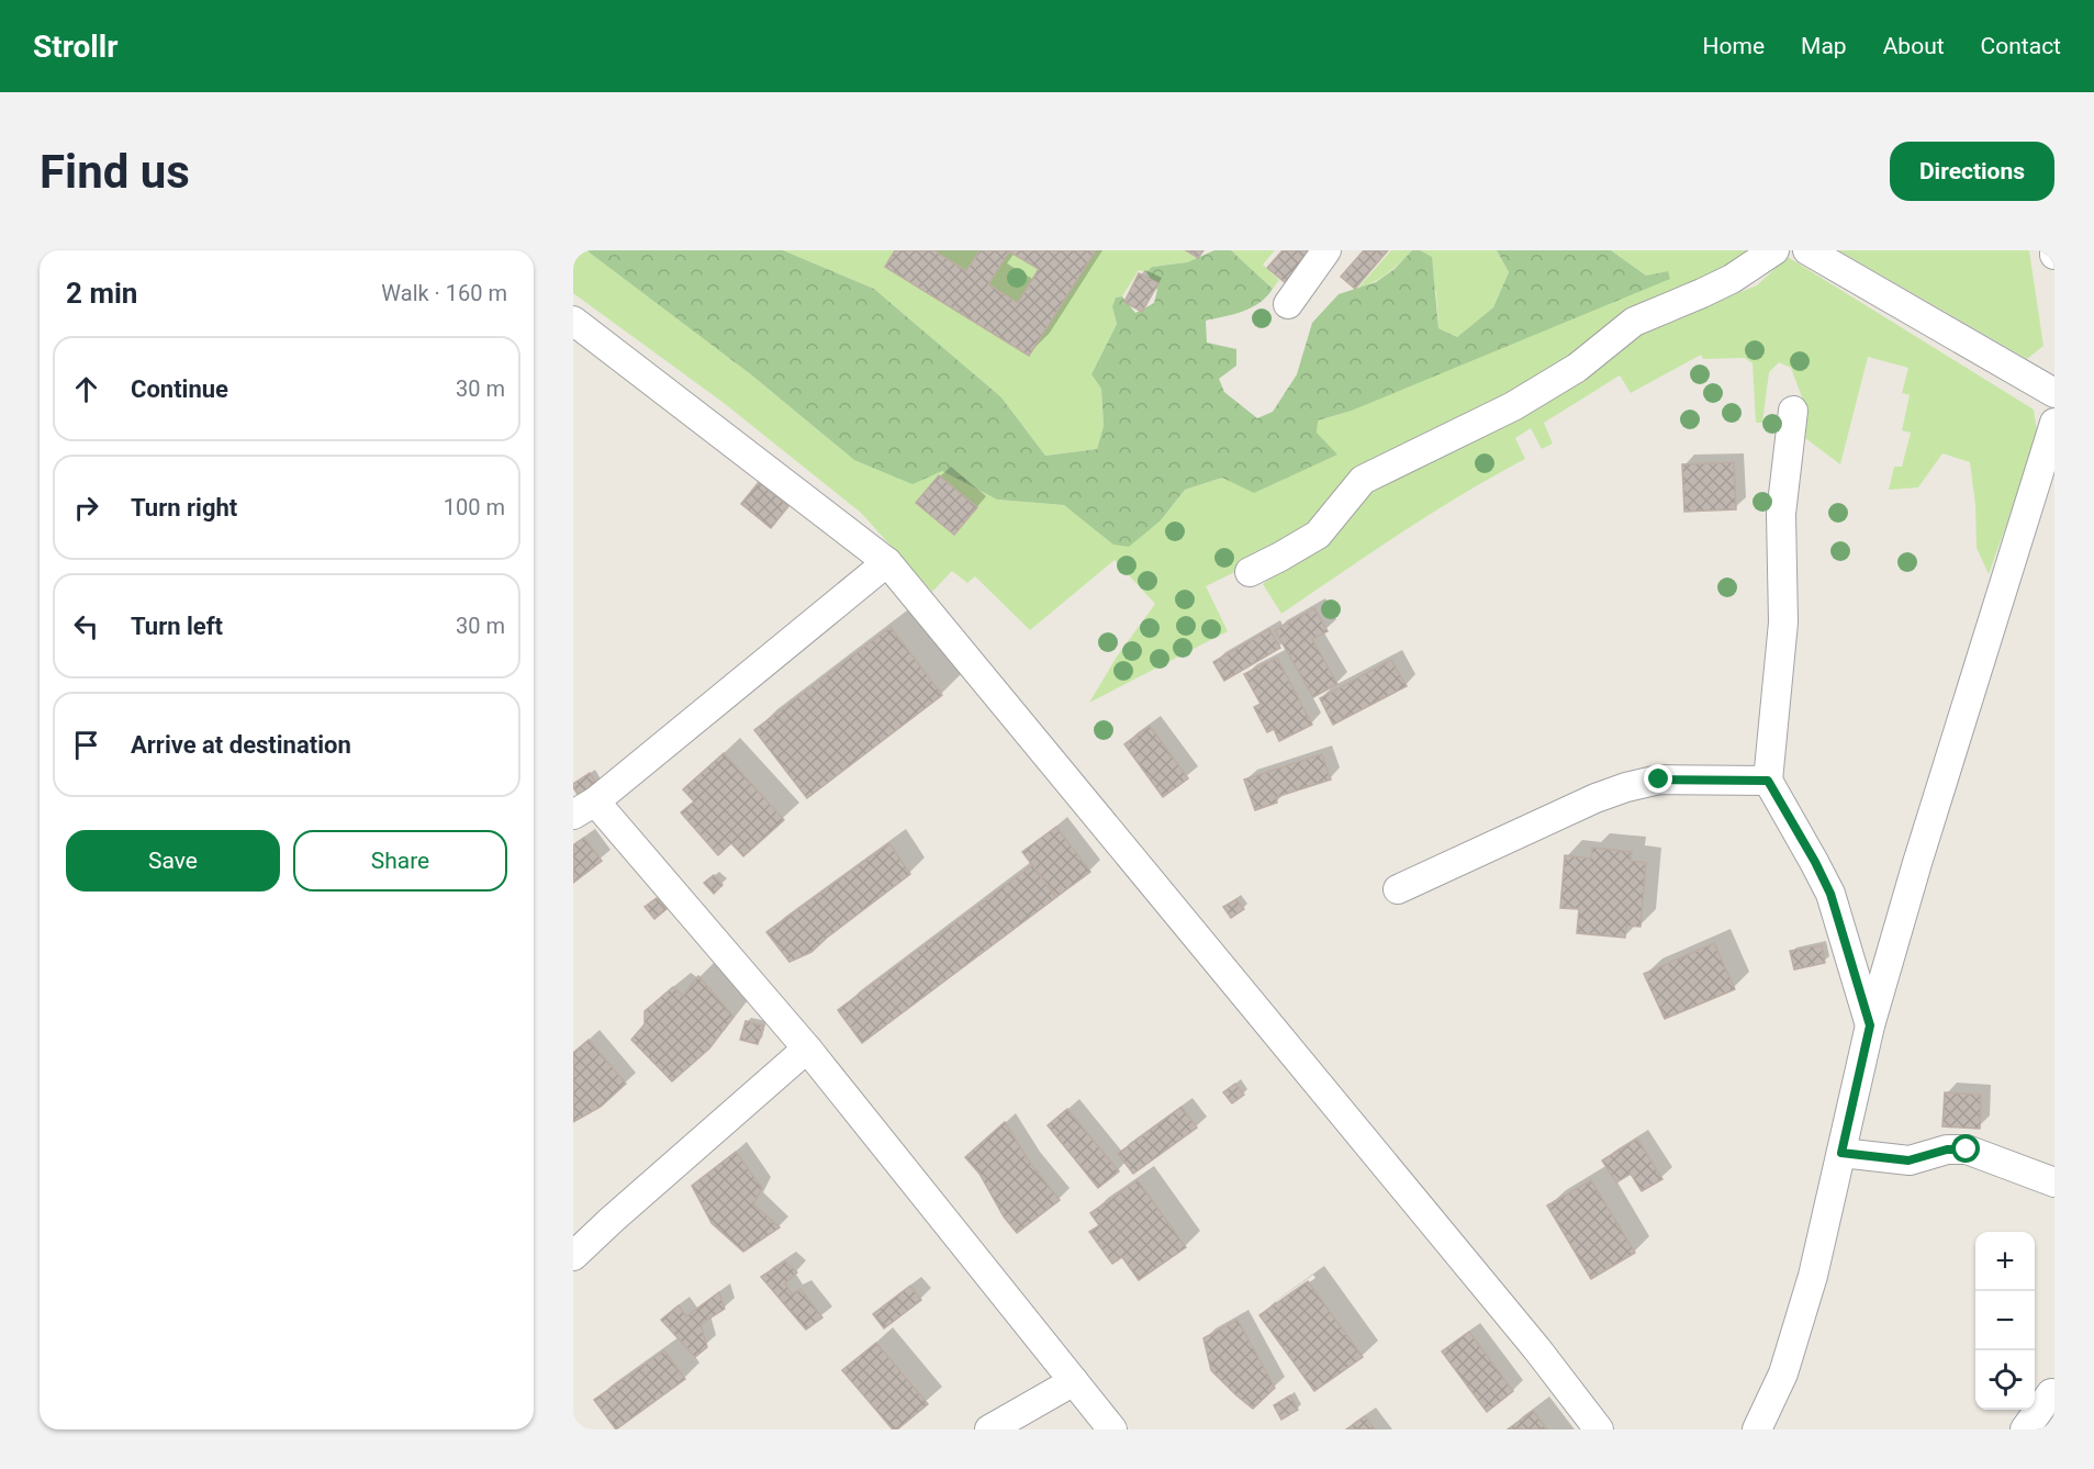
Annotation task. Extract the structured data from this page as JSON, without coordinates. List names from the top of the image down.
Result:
{
  "page": {
    "header": "Strollr",
    "nav": [
      "Home",
      "Map",
      "About",
      "Contact"
    ],
    "buttons": [
      "Directions",
      ["Save", "Share"]
    ],
    "title": "Find us",
    "heading": ["2 min", "Walk · 160 m"],
    "list": [
      ["Continue", "30 m"],
      ["Turn right", "100 m"],
      ["Turn left", "30 m"],
      "Arrive at destination"
    ],
    "map_buttons": ["+", "−"]
  }
}
